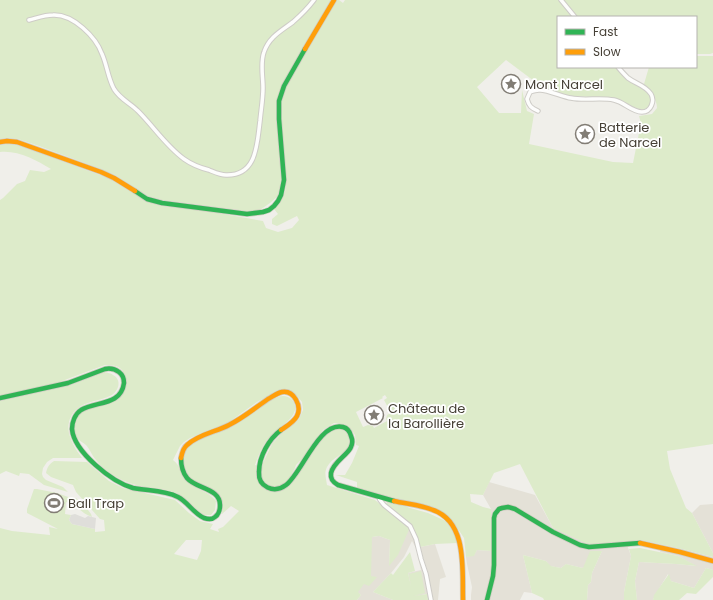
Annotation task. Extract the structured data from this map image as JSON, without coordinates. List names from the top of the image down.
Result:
{
  "places": {
    "place": ["Mont Narcel", "Batterie de Narcel", "Château de la Barollière"],
    "sports": ["Ball Trap"]
  },
  "legend": ["Fast", "Slow"]
}
